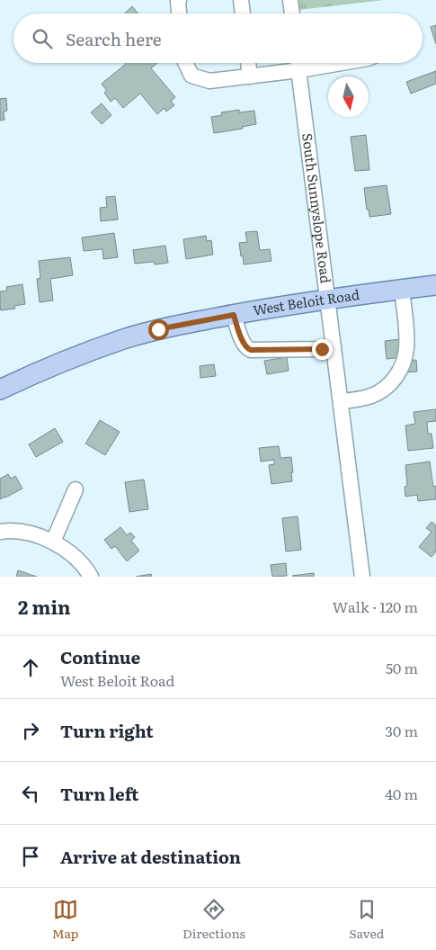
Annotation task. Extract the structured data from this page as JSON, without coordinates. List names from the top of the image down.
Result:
{
  "streets": {
    "main road": ["West Beloit Road"],
    "street": ["South Sunnyslope Road"]
  },
  "crossings": [
    ["South Sunnyslope Road", "West Beloit Road"]
  ],
  "north": "bottom",
  "page": {
    "search": "Search here",
    "heading": ["2 min", "Walk · 120 m"],
    "list": [
      ["Continue", "West Beloit Road", "50 m"],
      ["Turn right", "30 m"],
      ["Turn left", "40 m"],
      "Arrive at destination"
    ],
    "nav": ["Map", "Directions", "Saved"]
  }
}
